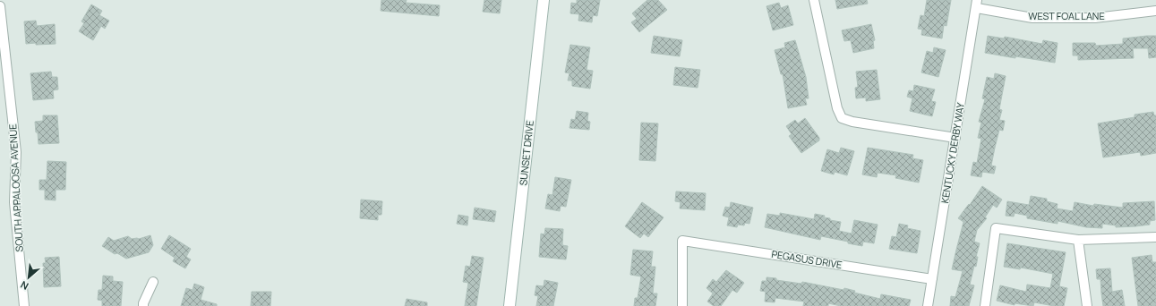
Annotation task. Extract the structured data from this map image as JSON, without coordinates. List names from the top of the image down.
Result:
{
  "streets": {
    "main road": ["SUNSET DRIVE"],
    "street": [
      "WEST FOAL LANE",
      "KENTUCKY DERBY WAY",
      "SOUTH APPALOOSA AVENUE",
      "PEGASUS DRIVE"
    ]
  },
  "crossings": [
    ["WEST FOAL LANE", "KENTUCKY DERBY WAY"],
    ["KENTUCKY DERBY WAY", "PEGASUS DRIVE"]
  ],
  "north": "bottom left"
}
